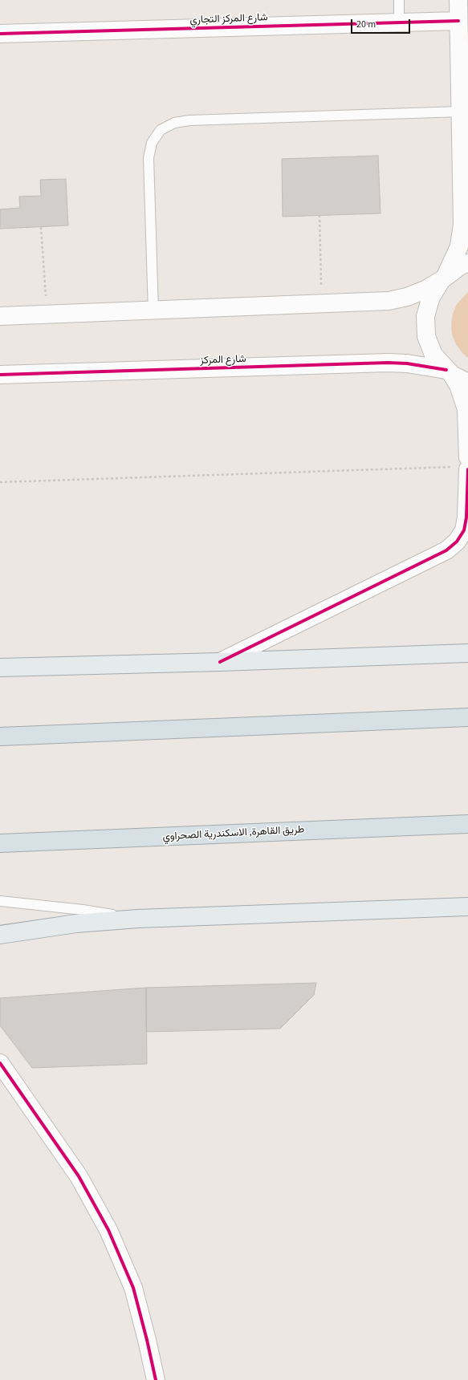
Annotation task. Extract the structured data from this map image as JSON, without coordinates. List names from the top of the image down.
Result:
{
  "streets": {
    "highway": ["طريق القاهرة, الاسكندرية الصحراوي"],
    "street": ["شارع المركز التجاري", "شارع المركز"]
  },
  "scale_bar": "20 m"
}
